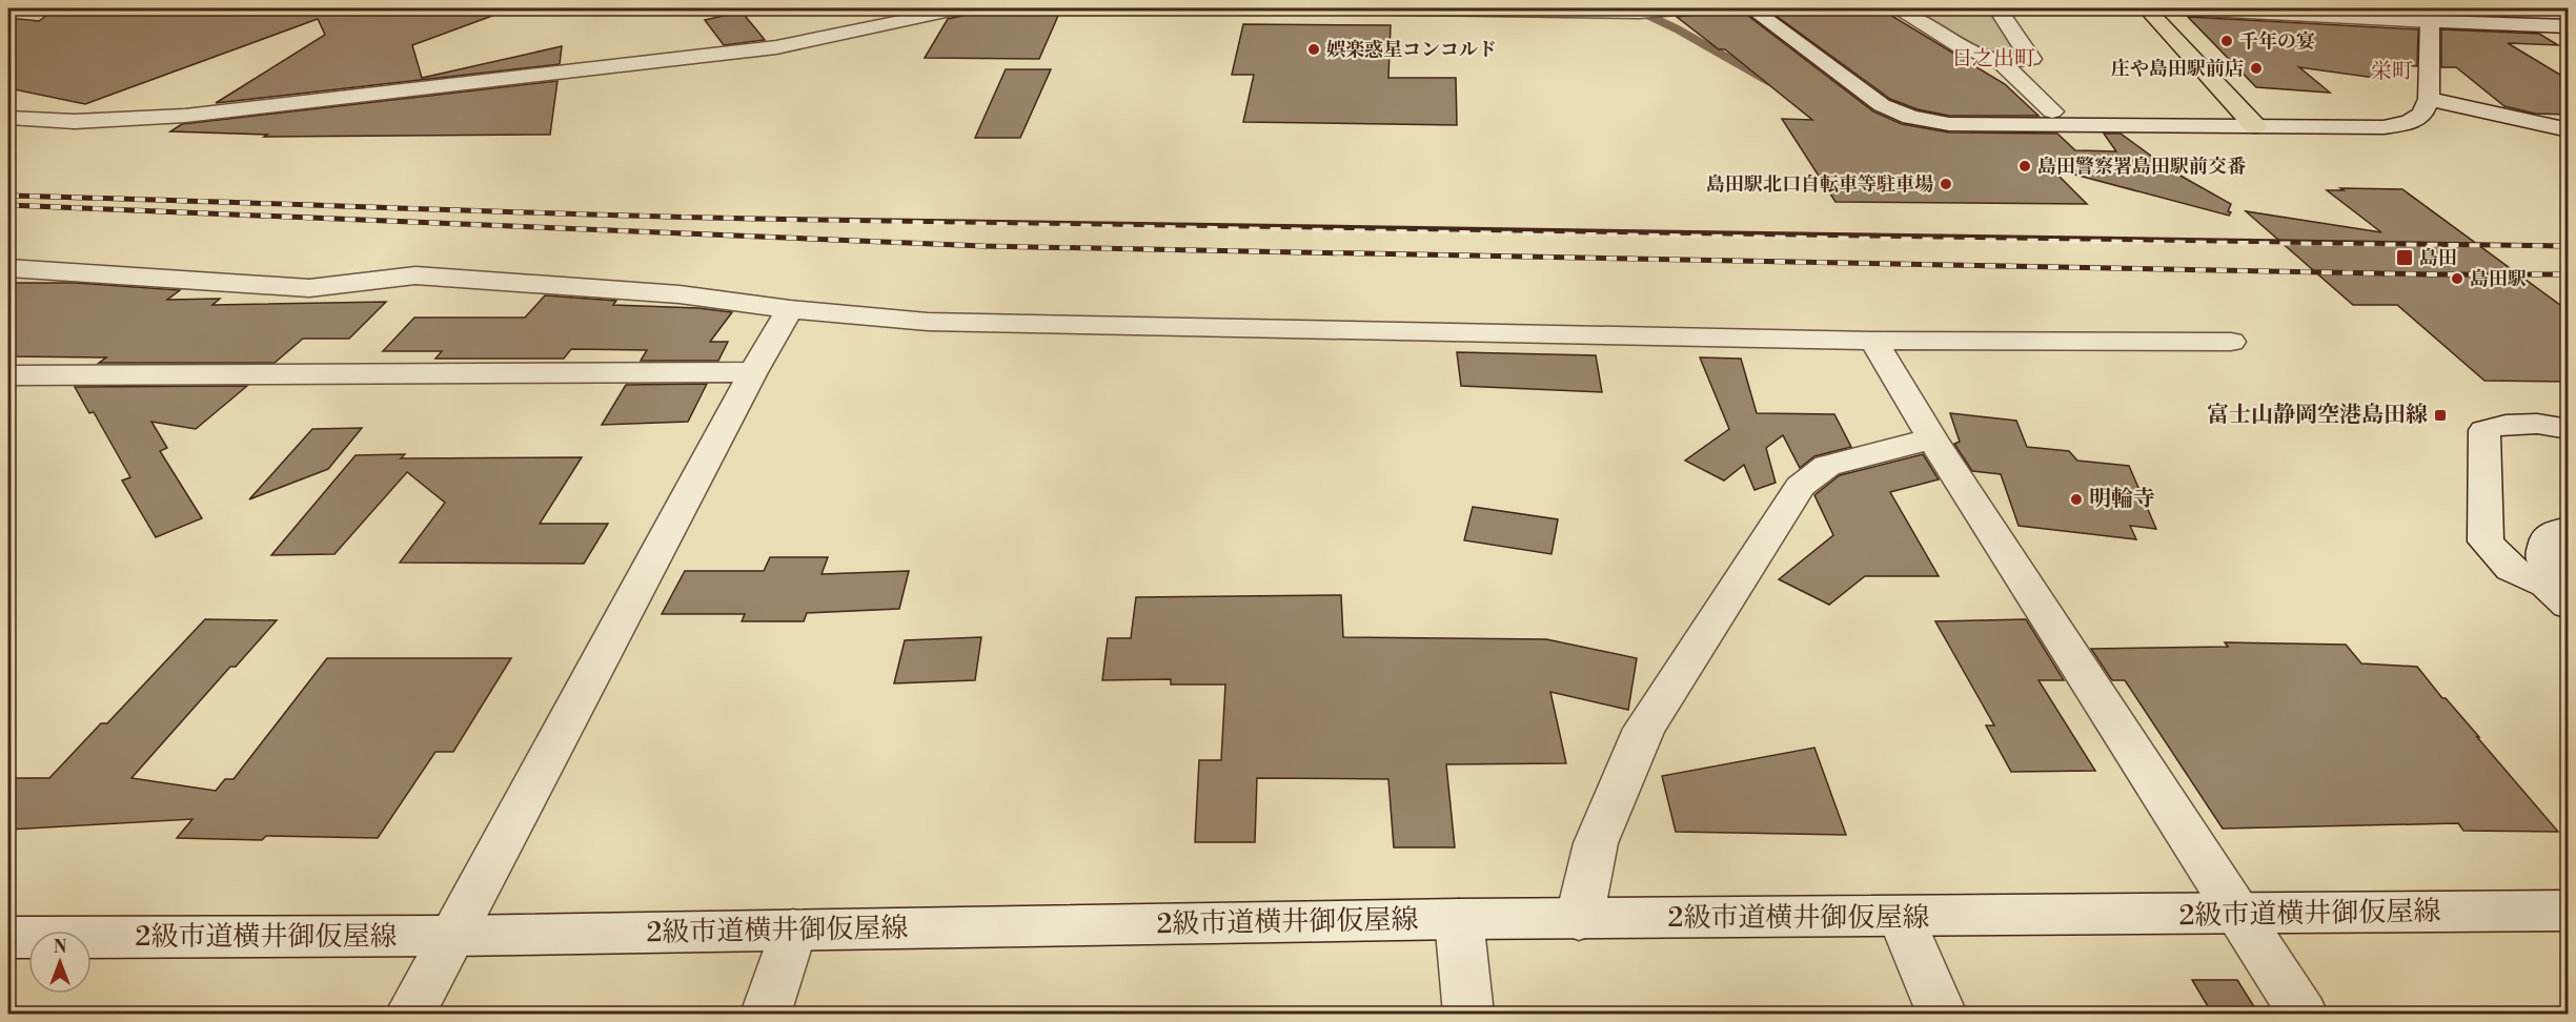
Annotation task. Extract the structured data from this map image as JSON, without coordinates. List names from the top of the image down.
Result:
{
  "streets": {
    "street": ["2級市道横井御仮屋線"]
  },
  "districts": ["日之出町", "栄町"],
  "places": {
    "other": [
      "千年の宴",
      "娯楽惑星コンコルド",
      "庄や島田駅前店",
      "島田警察署島田駅前交番",
      "島田駅北口自転車等駐車場",
      "島田駅",
      "明輪寺"
    ],
    "transit": ["島田", "富士山静岡空港島田線"]
  },
  "north": "top"
}
